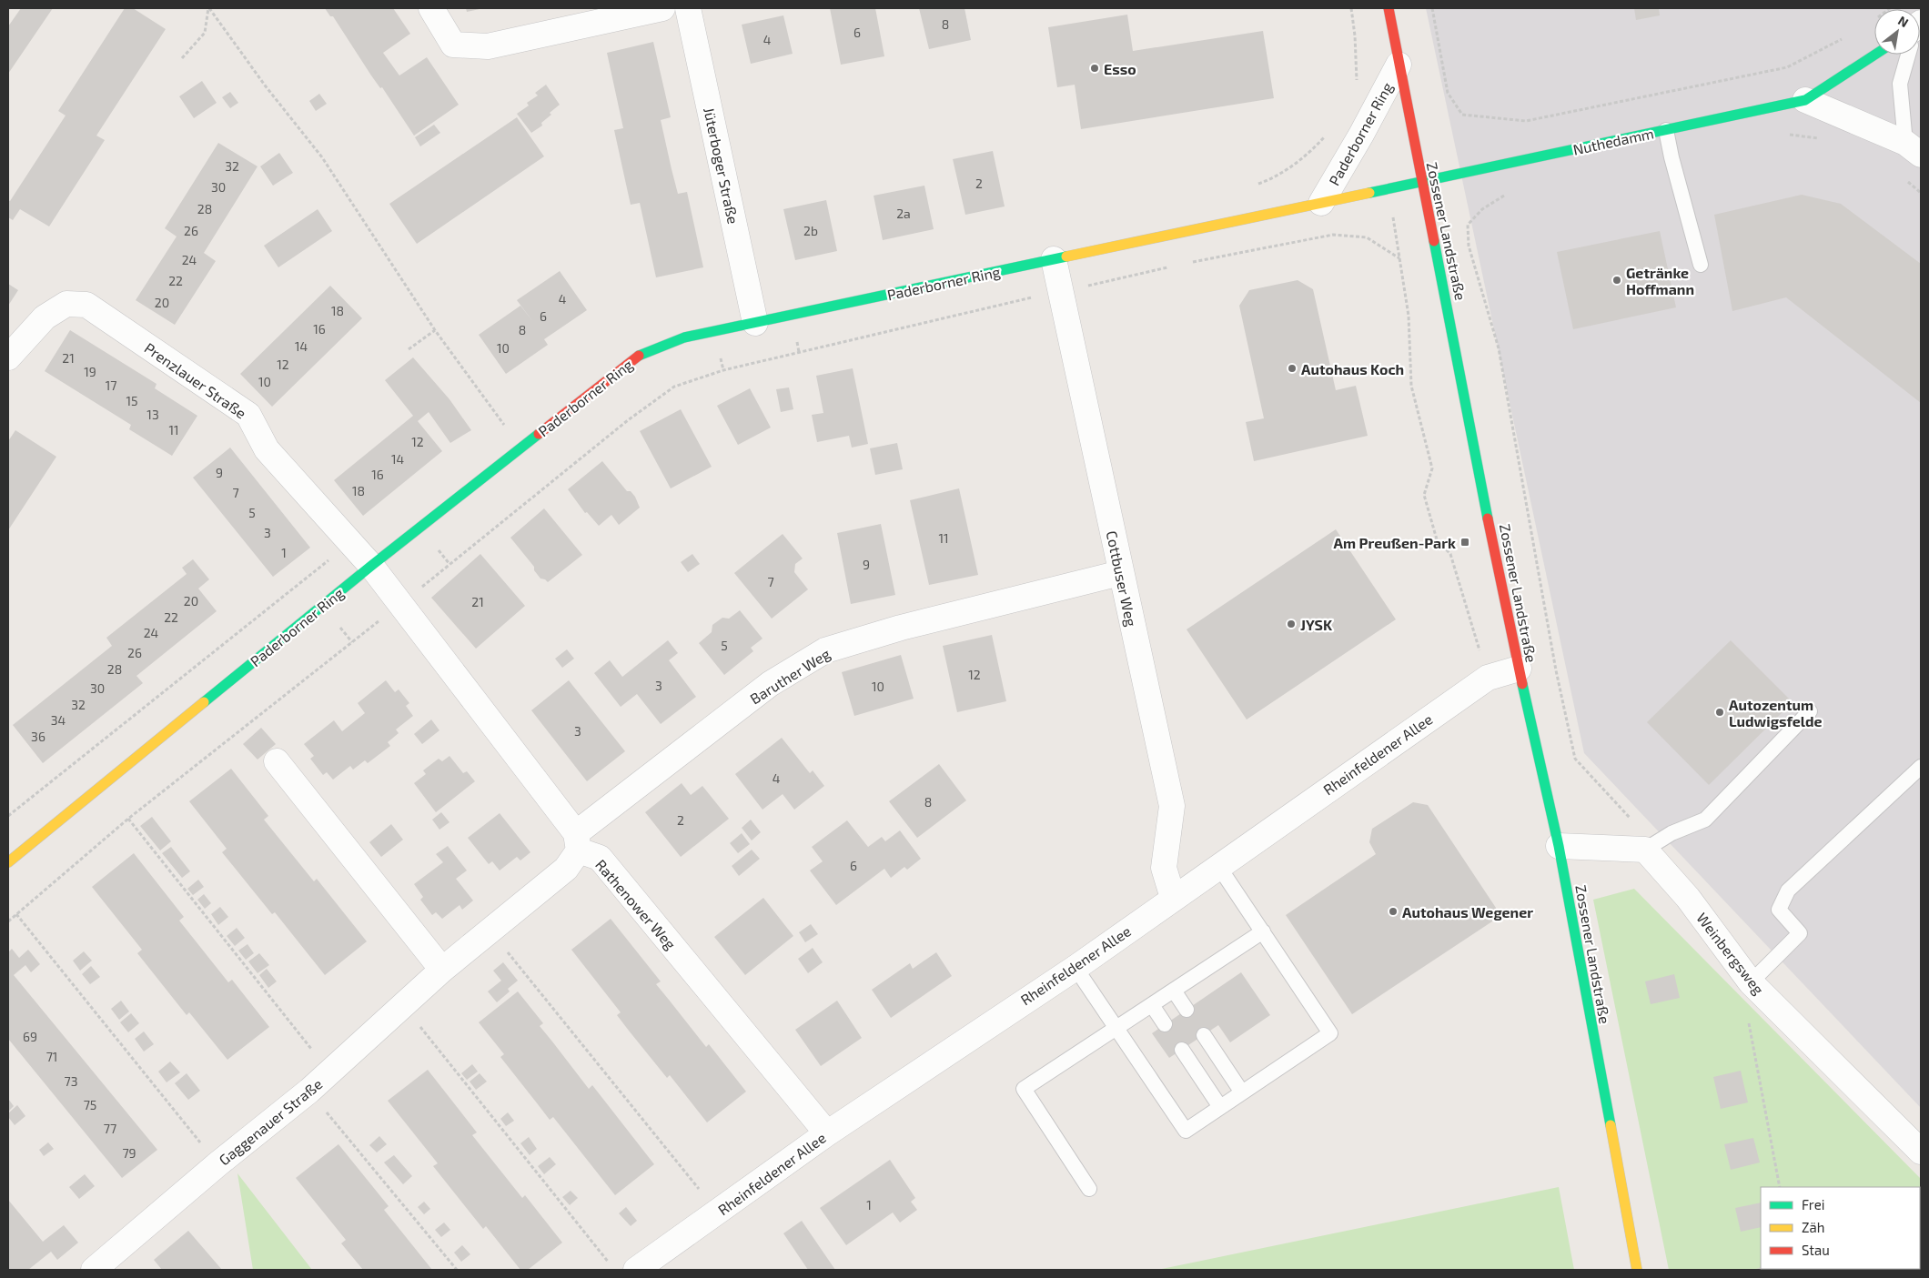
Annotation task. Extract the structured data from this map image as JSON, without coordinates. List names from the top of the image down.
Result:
{
  "streets": {
    "street": [
      "Paderborner Ring",
      "Nuthedamm",
      "Jüterboger Straße",
      "Zossener Landstraße",
      "Prenzlauer Straße",
      "Cottbuser Weg",
      "Baruther Weg",
      "Rheinfeldener Allee",
      "Rathenower Weg",
      "Weinbergsweg",
      "Gaggenauer Straße"
    ]
  },
  "crossings": [
    ["Paderborner Ring", "Nuthedamm"],
    ["Paderborner Ring", "Jüterboger Straße"],
    ["Paderborner Ring", "Zossener Landstraße"],
    ["Paderborner Ring", "Prenzlauer Straße"],
    ["Paderborner Ring", "Cottbuser Weg"],
    ["Nuthedamm", "Zossener Landstraße"],
    ["Zossener Landstraße", "Rheinfeldener Allee"],
    ["Cottbuser Weg", "Baruther Weg"],
    ["Cottbuser Weg", "Rheinfeldener Allee"],
    ["Baruther Weg", "Rathenower Weg"],
    ["Baruther Weg", "Gaggenauer Straße"],
    ["Rheinfeldener Allee", "Rathenower Weg"],
    ["Rathenower Weg", "Gaggenauer Straße"]
  ],
  "places": {
    "other": [
      "Esso",
      "Getränke Hoffmann",
      "Autohaus Koch",
      "JYSK",
      "Autozentum Ludwigsfelde",
      "Autohaus Wegener"
    ],
    "transit": ["Am Preußen-Park"]
  },
  "house_numbers": [
    "8",
    "6",
    "4",
    "32",
    "2",
    "30",
    "28",
    "2a",
    "26",
    "2b",
    "24",
    "22",
    "4",
    "20",
    "18",
    "6",
    "16",
    "8",
    "14",
    "10",
    "21",
    "12",
    "19",
    "10",
    "17",
    "15",
    "13",
    "11",
    "12",
    "14",
    "9",
    "16",
    "18",
    "7",
    "5",
    "3",
    "11",
    "1",
    "9",
    "7",
    "20",
    "21",
    "22",
    "24",
    "5",
    "26",
    "28",
    "12",
    "3",
    "10",
    "30",
    "32",
    "34",
    "3",
    "36",
    "4",
    "8",
    "2",
    "6",
    "69",
    "71",
    "73",
    "75",
    "77",
    "79",
    "1"
  ],
  "legend": ["Frei", "Zäh", "Stau"],
  "north": "top right"
}
